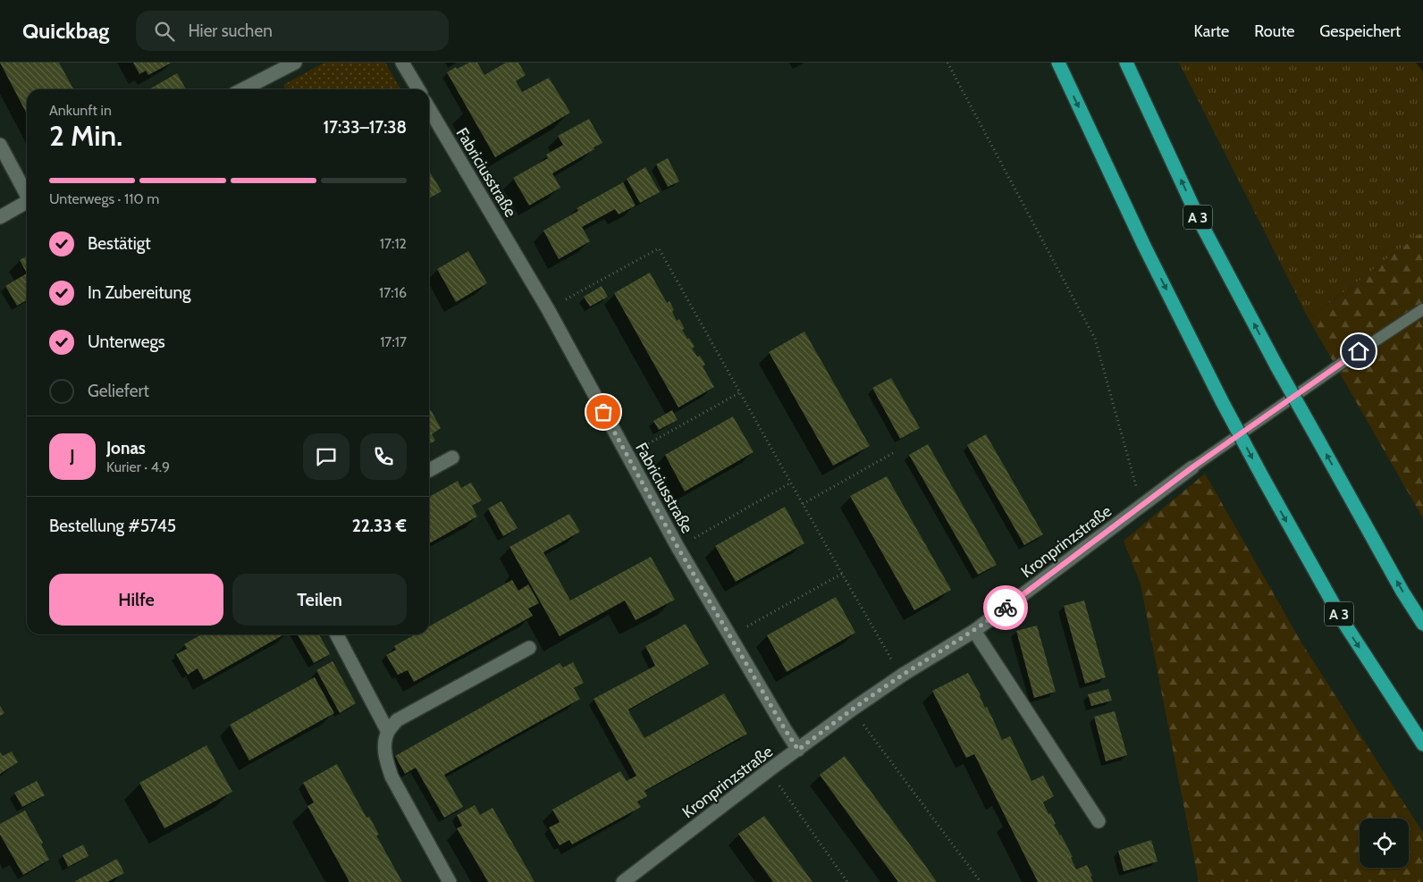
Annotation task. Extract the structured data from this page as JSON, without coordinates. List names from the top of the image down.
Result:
{
  "streets": {
    "highway": ["A 3"],
    "street": ["Fabriciusstraße", "Kronprinzstraße"]
  },
  "crossings": [
    ["Fabriciusstraße", "Kronprinzstraße"]
  ],
  "page": {
    "header": "Quickbag",
    "search": "Hier suchen",
    "nav": ["Karte", "Route", "Gespeichert"],
    "heading": ["2 Min.", "Ankunft in", "17:33–17:38"],
    "panel": [
      "Jonas",
      "Kurier · 4.9",
      "Bestellung #5745",
      "22.33 €"
    ],
    "bar": "Unterwegs · 110 m",
    "list": [
      ["Bestätigt", "17:12"],
      ["In Zubereitung", "17:16"],
      ["Unterwegs", "17:17"],
      "Geliefert"
    ],
    "round": "J",
    "buttons": ["Hilfe", "Teilen"]
  }
}
